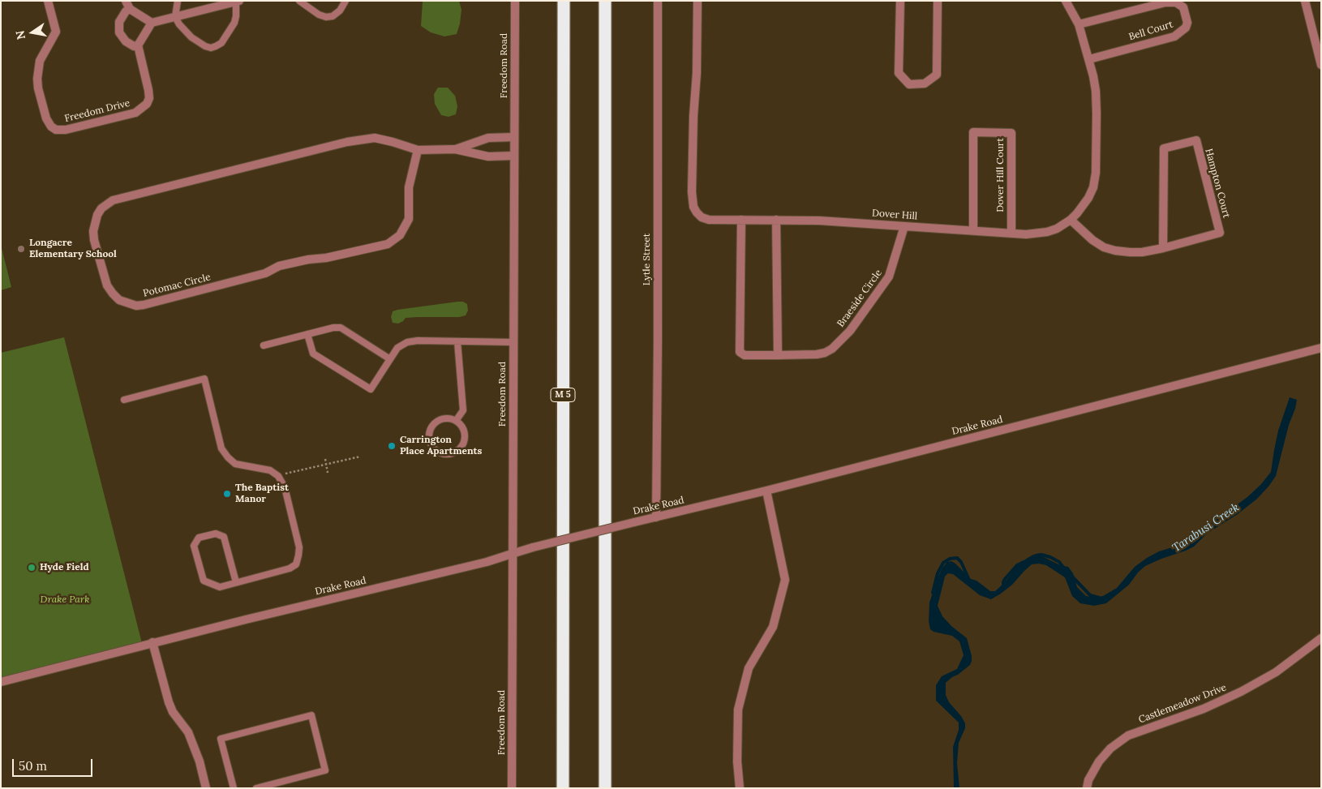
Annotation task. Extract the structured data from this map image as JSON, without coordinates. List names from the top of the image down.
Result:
{
  "streets": {
    "highway": ["M 5"],
    "street": [
      "Bell Court",
      "Freedom Road",
      "Freedom Drive",
      "Dover Hill Court",
      "Hampton Court",
      "Dover Hill",
      "Lytle Street",
      "Potomac Circle",
      "Braeside Circle",
      "Drake Road",
      "Castlemeadow Drive"
    ]
  },
  "crossings": [
    ["Bell Court", "Dover Hill"],
    ["Freedom Road", "Potomac Circle"],
    ["Freedom Road", "Drake Road"],
    ["Dover Hill Court", "Dover Hill"],
    ["Hampton Court", "Dover Hill"],
    ["Dover Hill", "Braeside Circle"],
    ["Lytle Street", "Drake Road"]
  ],
  "water": ["Tarabusi Creek"],
  "parks": ["Drake Park"],
  "places": [
    "Longacre Elementary School",
    "Carrington Place Apartments",
    "The Baptist Manor",
    "Hyde Field"
  ],
  "scale_bar": "50 m",
  "north": "left"
}
